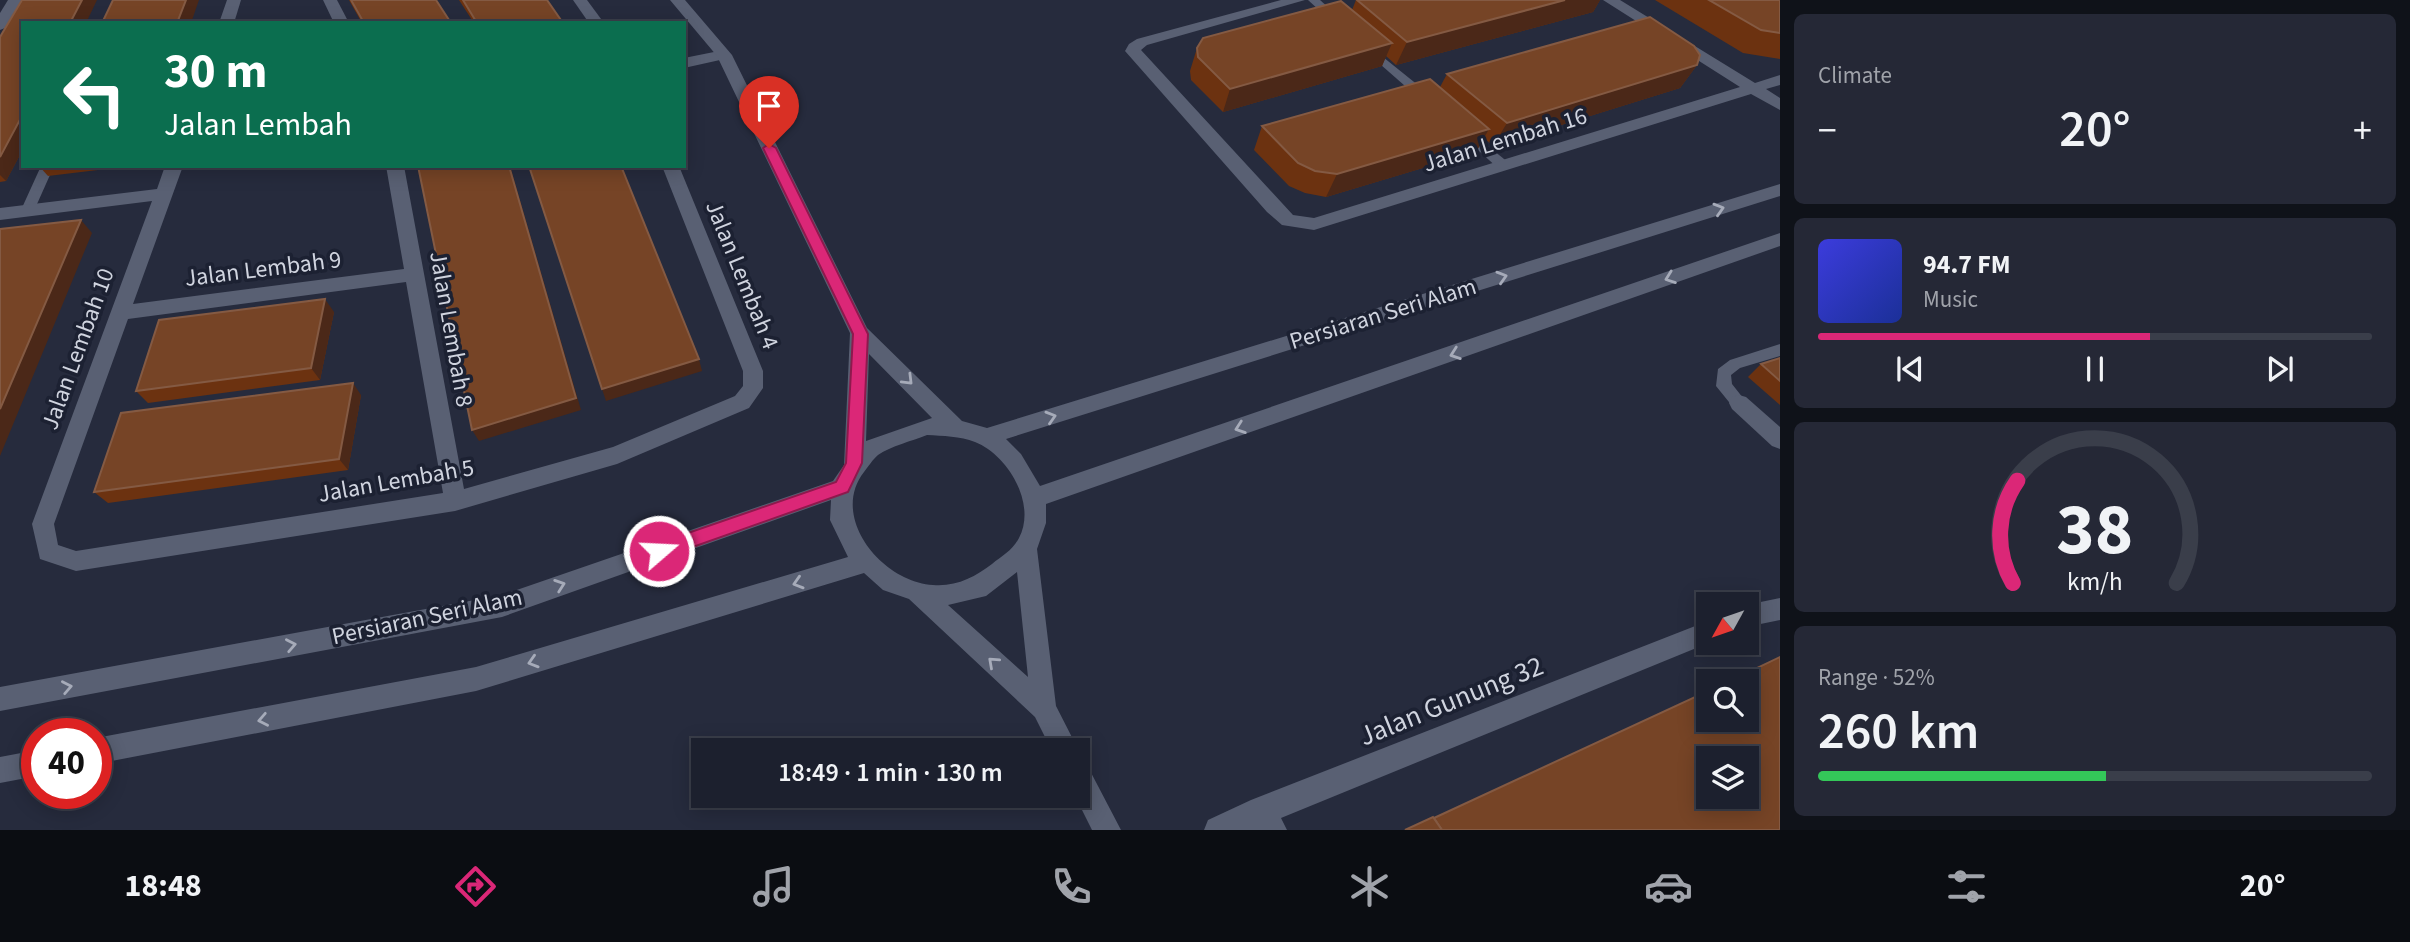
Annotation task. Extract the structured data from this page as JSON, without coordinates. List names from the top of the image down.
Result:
{
  "streets": {
    "street": [
      "Jalan Lembah 16",
      "Jalan Lembah 9",
      "Jalan Lembah 4",
      "Persiaran Seri Alam",
      "Jalan Lembah 8",
      "Jalan Lembah 10",
      "Jalan Lembah 5",
      "Jalan Gunung 32"
    ]
  },
  "crossings": [
    ["Jalan Lembah 9", "Jalan Lembah 8"],
    ["Jalan Lembah 9", "Jalan Lembah 10"],
    ["Jalan Lembah 4", "Jalan Lembah 5"],
    ["Jalan Lembah 8", "Jalan Lembah 5"],
    ["Jalan Lembah 10", "Jalan Lembah 5"]
  ],
  "north": "bottom left",
  "page": {
    "tile": [
      "Climate",
      ["Range · 52%", "260 km"]
    ],
    "turn": ["30 m", "Jalan Lembah"],
    "heat": ["−", "20°", "+"],
    "song": ["94.7 FM", "Music"],
    "limit": "40",
    "trip": "18:49 · 1 min · 130 m",
    "tabs": ["18:48", "20°"],
    "gauge": ["38", "km/h"]
  }
}
